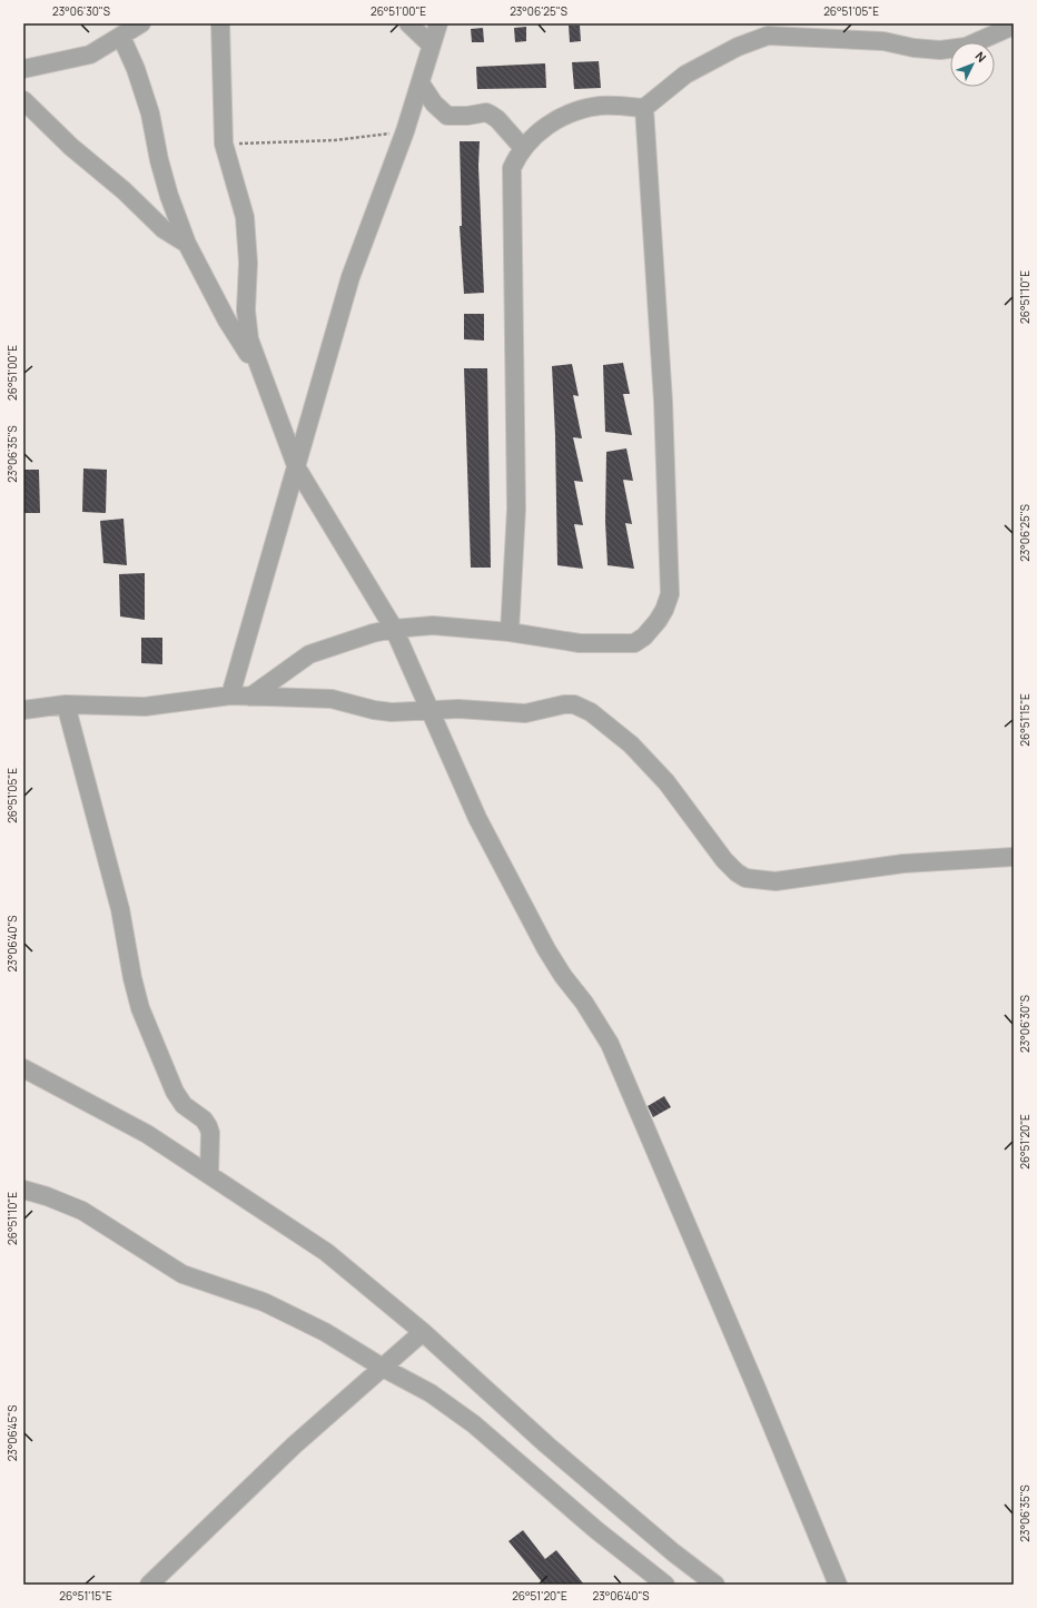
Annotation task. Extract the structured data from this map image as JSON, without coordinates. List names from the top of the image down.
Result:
{
  "north": "top right",
  "coordinates": [
    "23°06'30\"S",
    "26°51'00\"E",
    "23°06'25\"S",
    "26°51'05\"E",
    "26°51'10\"E",
    "23°06'35\"S",
    "26°51'15\"E",
    "23°06'40\"S",
    "26°51'20\"E",
    "23°06'45\"S"
  ]
}
